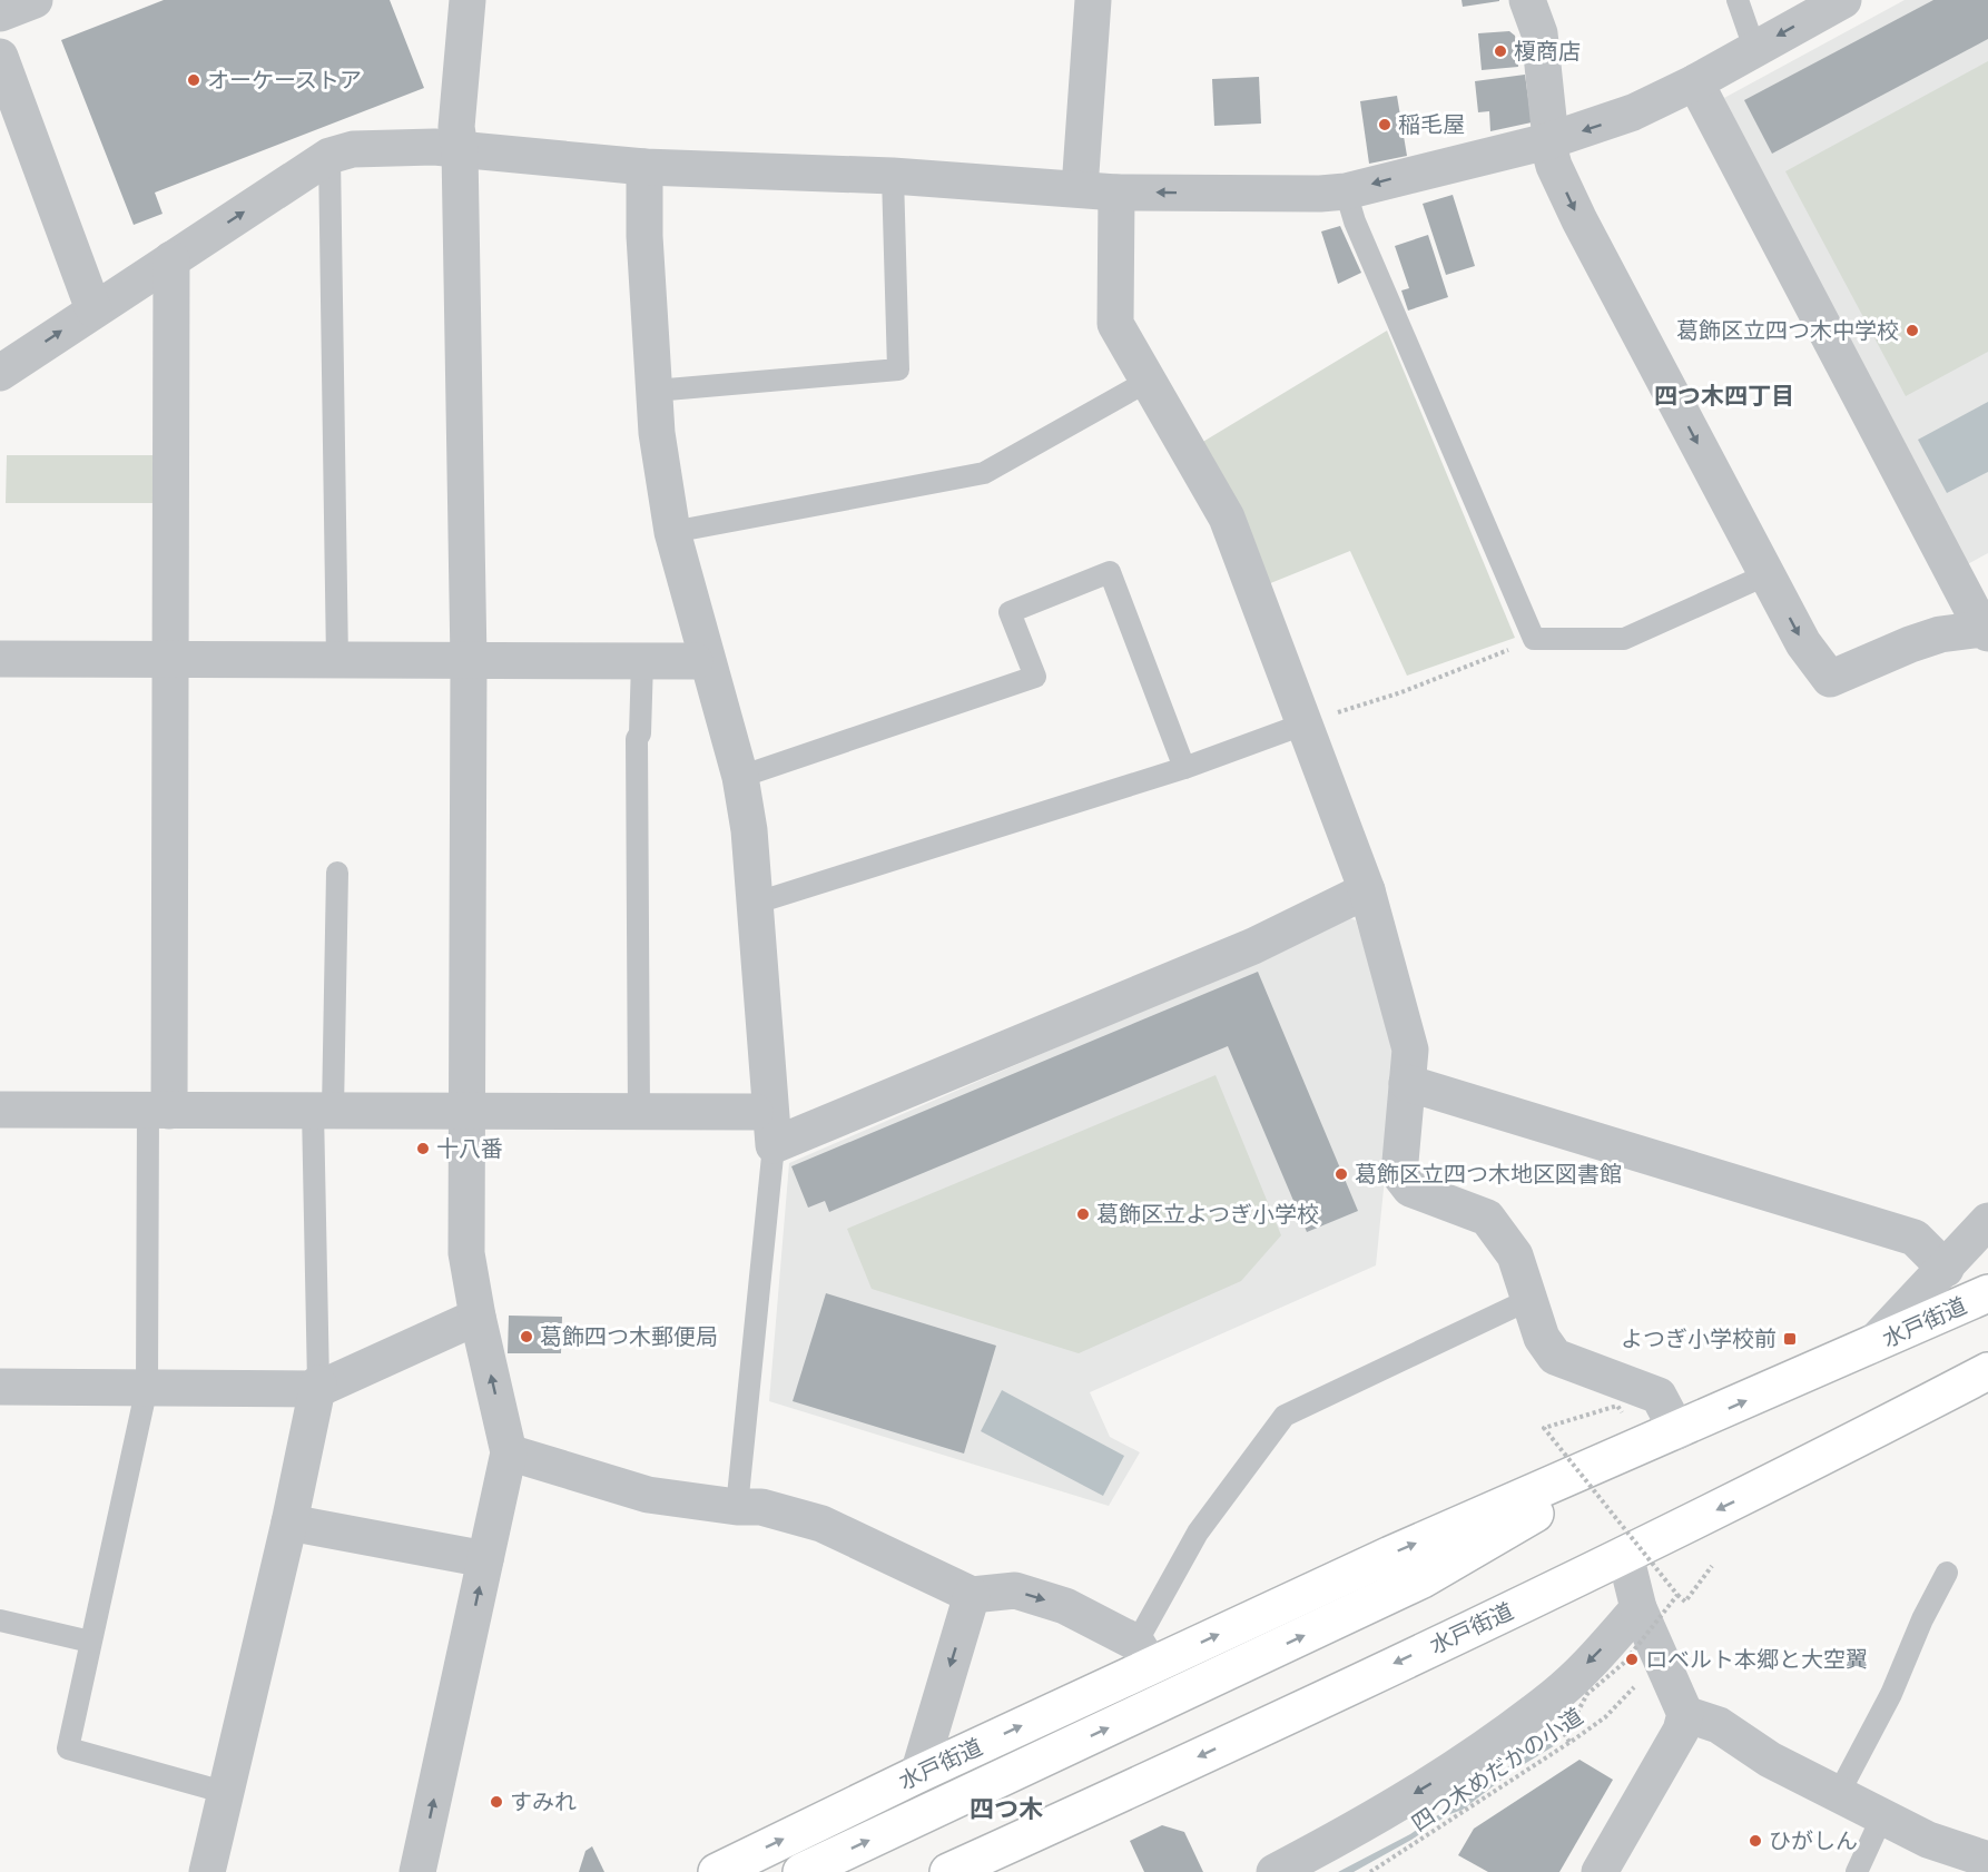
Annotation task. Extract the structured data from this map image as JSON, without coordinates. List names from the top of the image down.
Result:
{
  "streets": {
    "highway": ["水戸街道"],
    "path": ["四つ木めだかの小道"]
  },
  "districts": ["四つ木四丁目", "四つ木"],
  "places": {
    "other": [
      "榎商店",
      "オーケーストア",
      "稲毛屋",
      "葛飾区立四つ木中学校",
      "十八番",
      "葛飾区立四つ木地区図書館",
      "葛飾区立よつぎ小学校",
      "葛飾四つ木郵便局",
      "ロベルト本郷と大空翼",
      "すみれ",
      "ひがしん"
    ],
    "transit": ["よつぎ小学校前"]
  }
}
